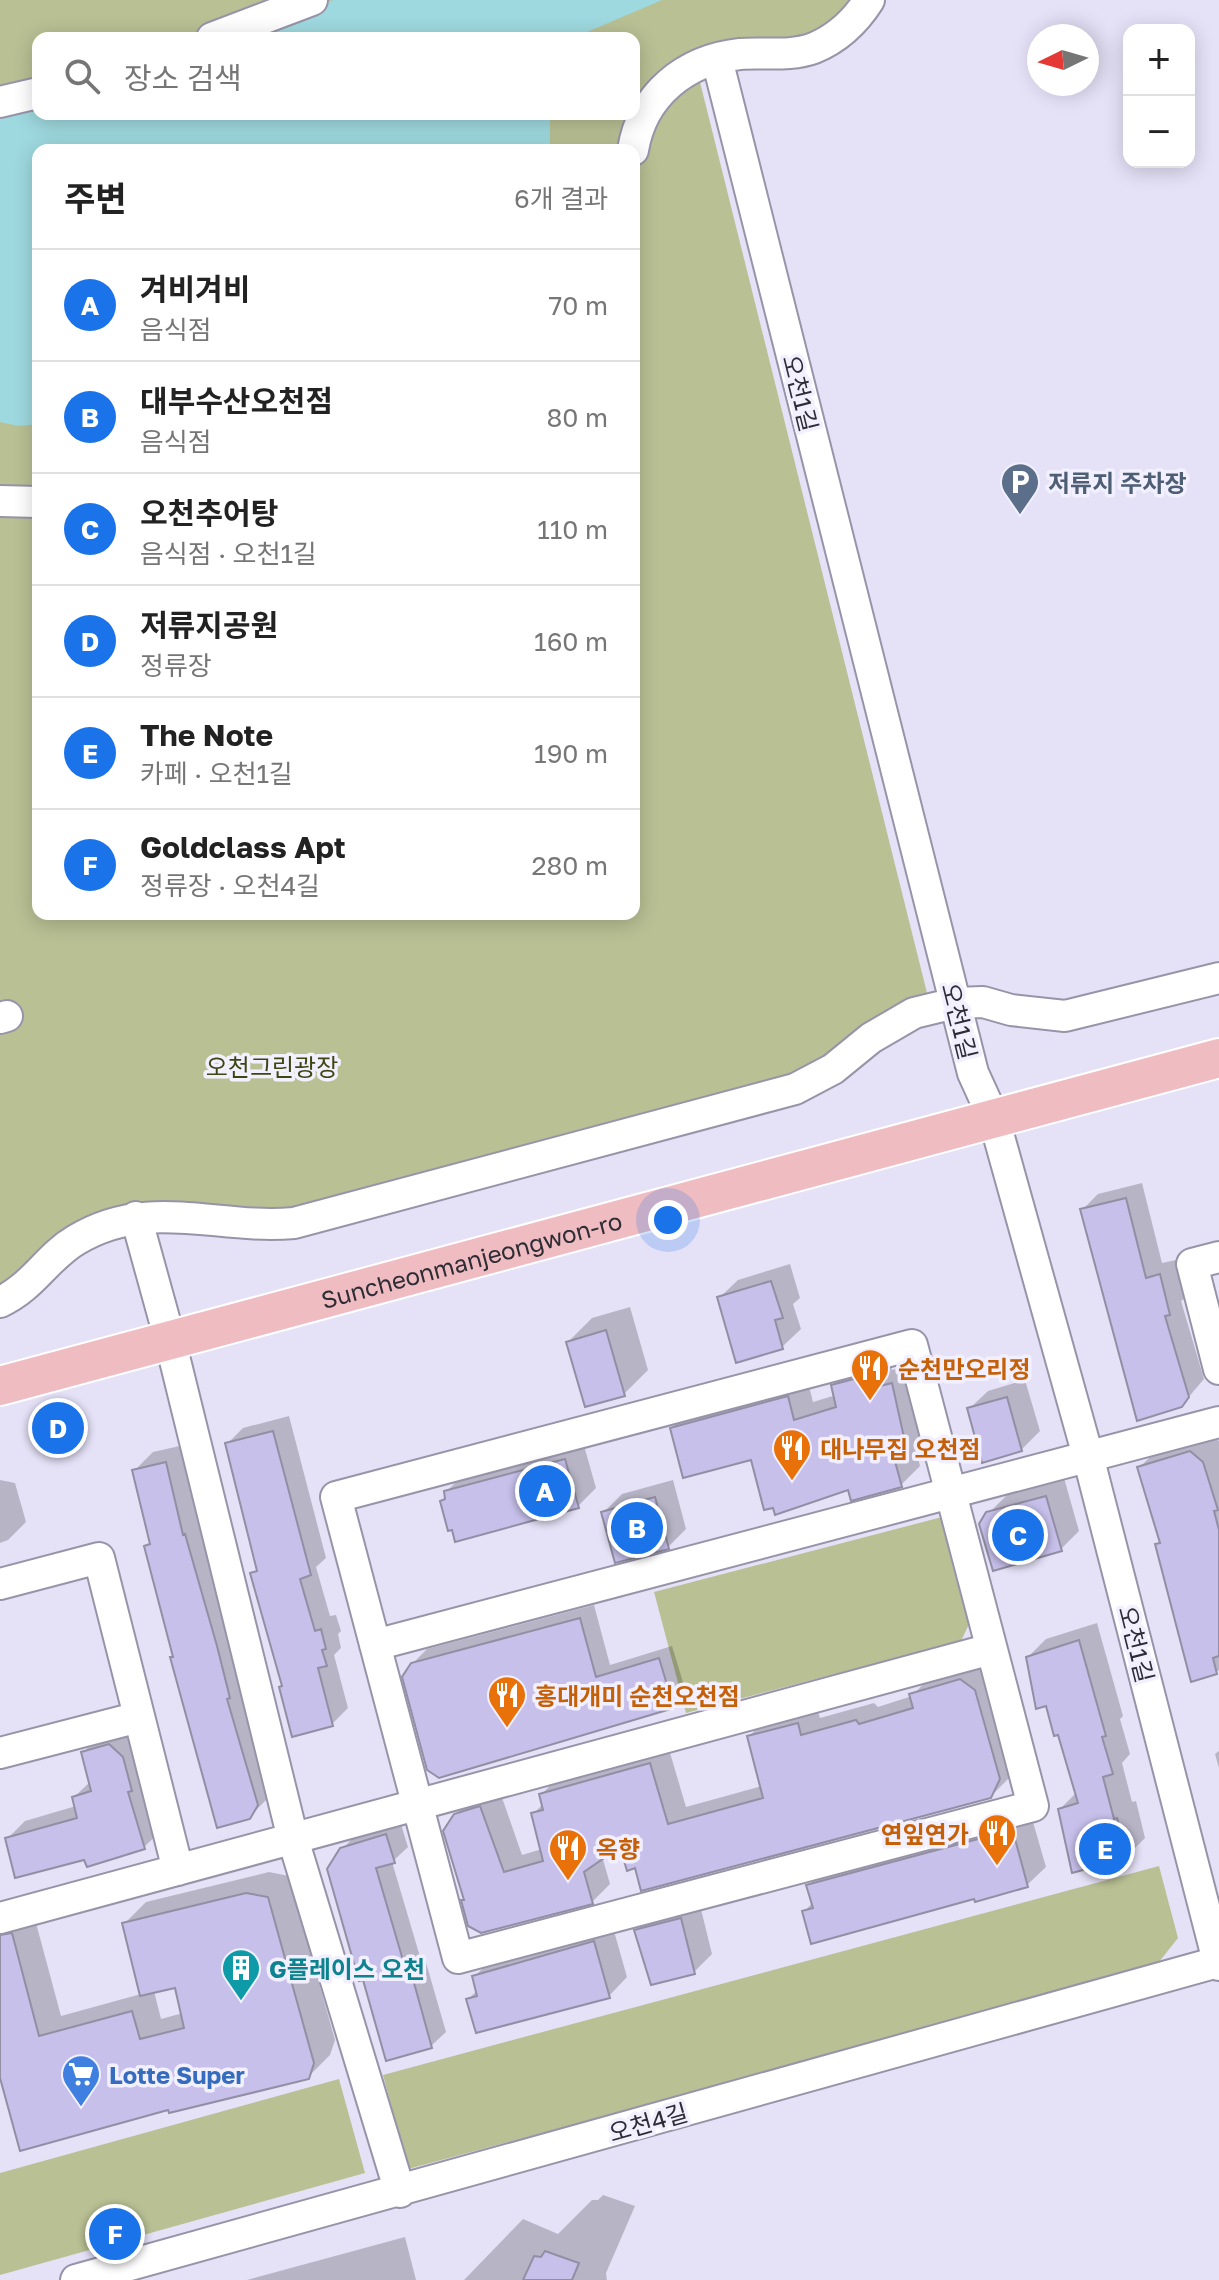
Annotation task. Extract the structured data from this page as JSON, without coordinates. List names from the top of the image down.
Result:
{
  "streets": {
    "main road": ["Suncheonmanjeongwon-ro"],
    "street": ["오천1길", "오천4길"]
  },
  "crossings": [
    ["오천1길", "Suncheonmanjeongwon-ro"],
    ["오천1길", "오천4길"]
  ],
  "parks": ["오천그린광장"],
  "places": {
    "parking": ["저류지 주차장"],
    "restaurant": [
      "순천만오리정",
      "대나무집 오천점",
      "홍대개미 순천오천점",
      "연잎연가",
      "옥향"
    ],
    "building": ["G플레이스 오천"],
    "supermarket": ["Lotte Super"]
  },
  "north": "left",
  "page": {
    "map_buttons": ["+", "−"],
    "search": "장소 검색",
    "heading": ["주변", "6개 결과"],
    "list": [
      {
        "mark": "A",
        "name": "겨비겨비",
        "note": "음식점",
        "value": "70 m"
      },
      {
        "mark": "B",
        "name": "대부수산오천점",
        "note": "음식점",
        "value": "80 m"
      },
      {
        "mark": "C",
        "name": "오천추어탕",
        "note": "음식점 · 오천1길",
        "value": "110 m"
      },
      {
        "mark": "D",
        "name": "저류지공원",
        "note": "정류장",
        "value": "160 m"
      },
      {
        "mark": "E",
        "name": "The Note",
        "note": "카페 · 오천1길",
        "value": "190 m"
      },
      {
        "mark": "F",
        "name": "Goldclass Apt",
        "note": "정류장 · 오천4길",
        "value": "280 m"
      }
    ],
    "pins": [
      "D",
      "A",
      "B",
      "C",
      "E",
      "F"
    ]
  }
}
